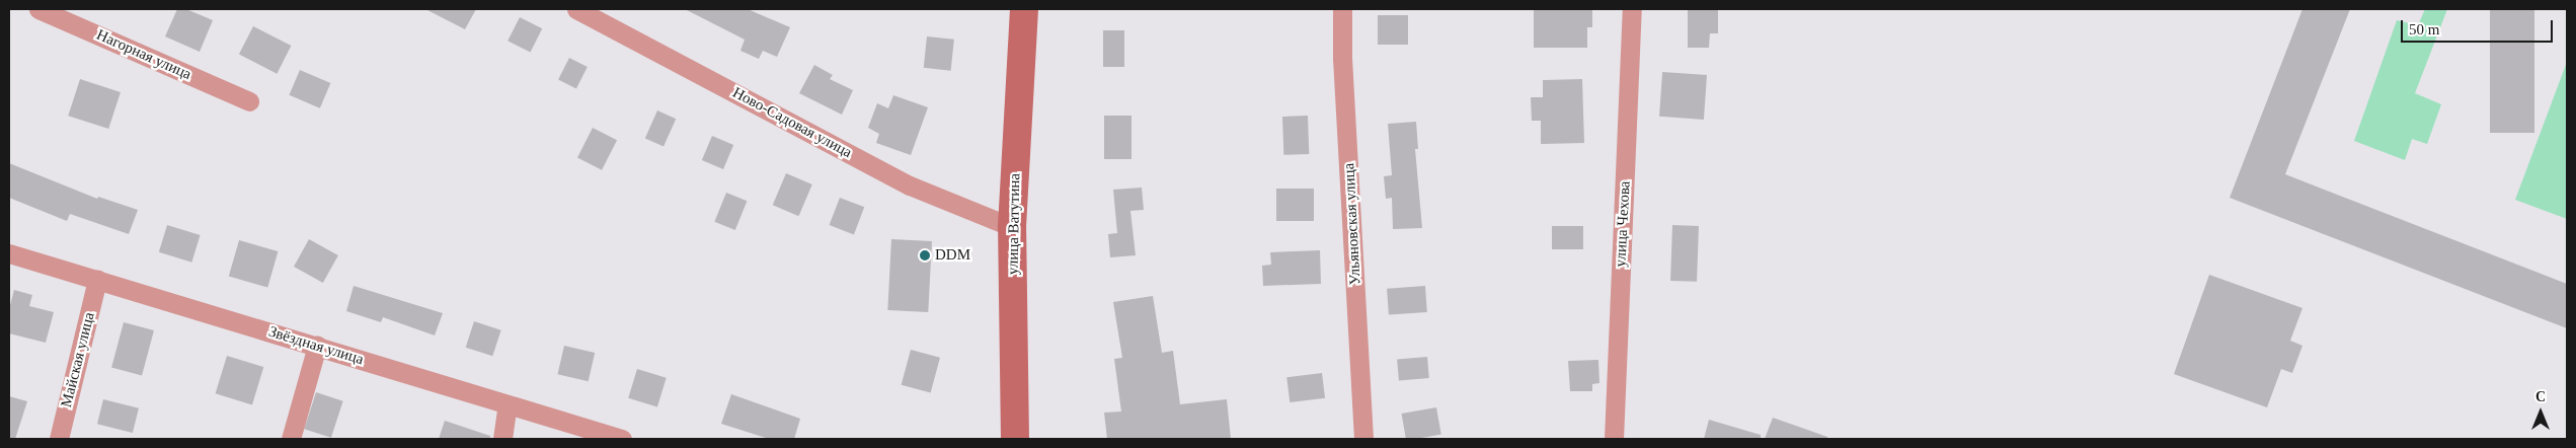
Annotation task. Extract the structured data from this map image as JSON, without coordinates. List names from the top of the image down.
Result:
{
  "streets": {
    "main road": ["улица Ватутина"],
    "street": [
      "Нагорная улица",
      "Ново-Садовая улица",
      "Ульяновская улица",
      "улица Чехова",
      "Звёздная улица",
      "Майская улица"
    ]
  },
  "crossings": [
    ["Ново-Садовая улица", "улица Ватутина"],
    ["Звёздная улица", "Майская улица"]
  ],
  "places": ["DDM"],
  "scale_bar": "50 m",
  "north": "top"
}
